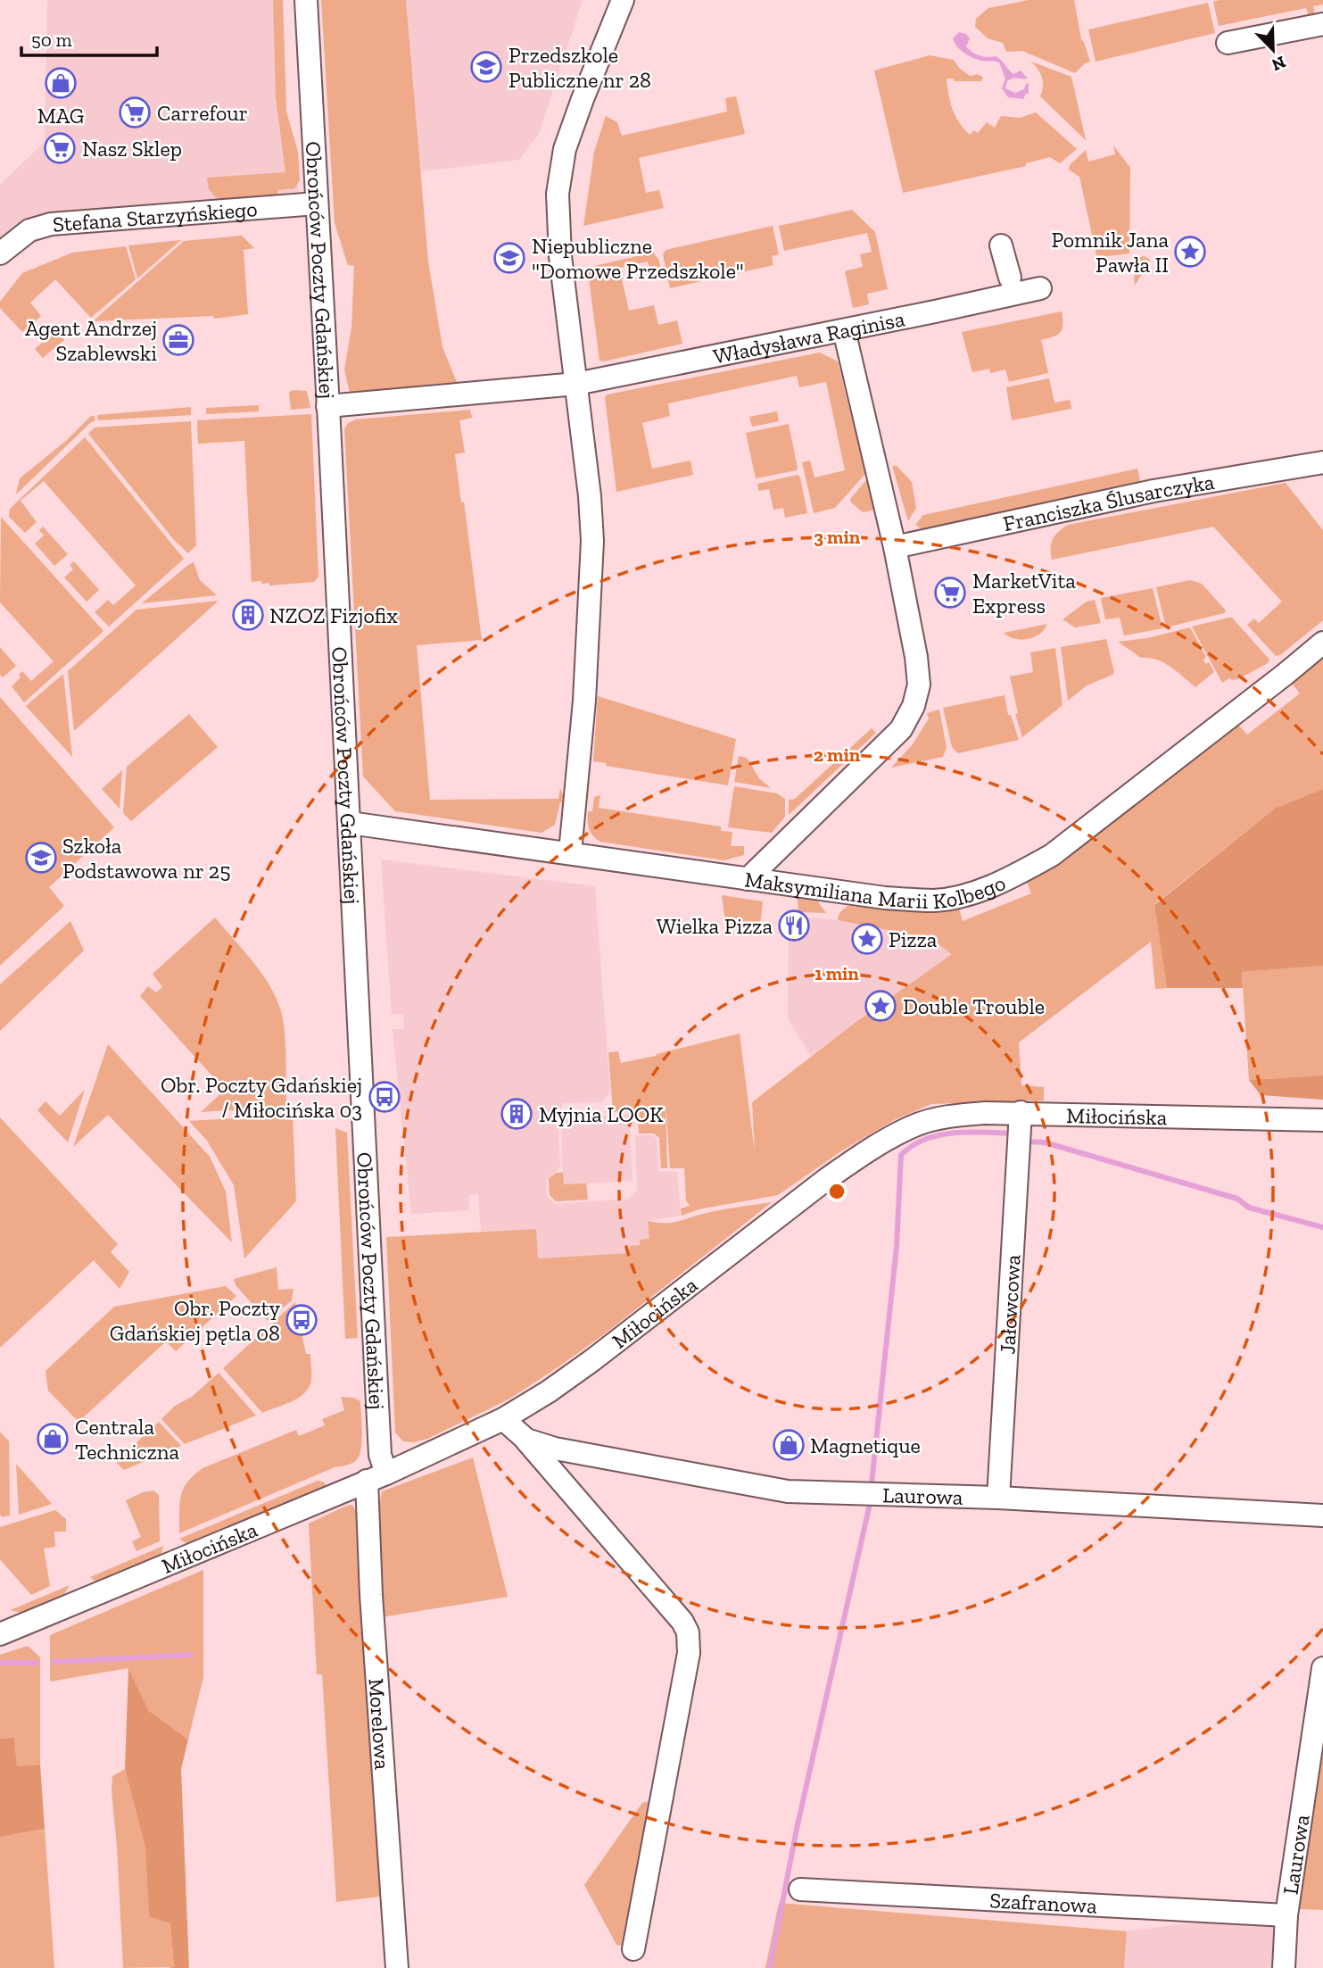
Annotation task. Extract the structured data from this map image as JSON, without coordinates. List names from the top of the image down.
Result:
{
  "streets": {
    "street": [
      "Stefana Starzyńskiego",
      "Obrońców Poczty Gdańskiej",
      "Władysława Raginisa",
      "Franciszka Ślusarczyka",
      "Maksymiliana Marii Kolbego",
      "Miłocińska",
      "Jałowcowa",
      "Laurowa",
      "Morelowa",
      "Szafranowa"
    ]
  },
  "crossings": [
    ["Stefana Starzyńskiego", "Obrońców Poczty Gdańskiej"],
    ["Obrońców Poczty Gdańskiej", "Władysława Raginisa"],
    ["Obrońców Poczty Gdańskiej", "Maksymiliana Marii Kolbego"],
    ["Obrońców Poczty Gdańskiej", "Miłocińska"],
    ["Obrońców Poczty Gdańskiej", "Morelowa"],
    ["Miłocińska", "Jałowcowa"],
    ["Miłocińska", "Laurowa"],
    ["Miłocińska", "Morelowa"],
    ["Jałowcowa", "Laurowa"],
    ["Laurowa", "Szafranowa"]
  ],
  "places": {
    "school or university": ["Przedszkole Publiczne nr 28", "Niepubliczne \"Domowe Przedszkole\"", "Szkoła Podstawowa nr 25"],
    "shop": ["MAG", "Centrala Techniczna", "Magnetique"],
    "supermarket": ["Carrefour", "Nasz Sklep", "MarketVita Express"],
    "place": ["Pomnik Jana Pawła II", "Pizza", "Double Trouble"],
    "office": ["Agent Andrzej Szablewski"],
    "building": ["NZOZ Fizjofix", "Myjnia LOOK"],
    "restaurant": ["Wielka Pizza"],
    "bus stop": ["Obr. Poczty Gdańskiej / Miłocińska 03", "Obr. Poczty Gdańskiej pętla 08"]
  },
  "scale_bar": "50 m",
  "north": "bottom right",
  "rings": ["3 min", "2 min", "1 min"]
}
